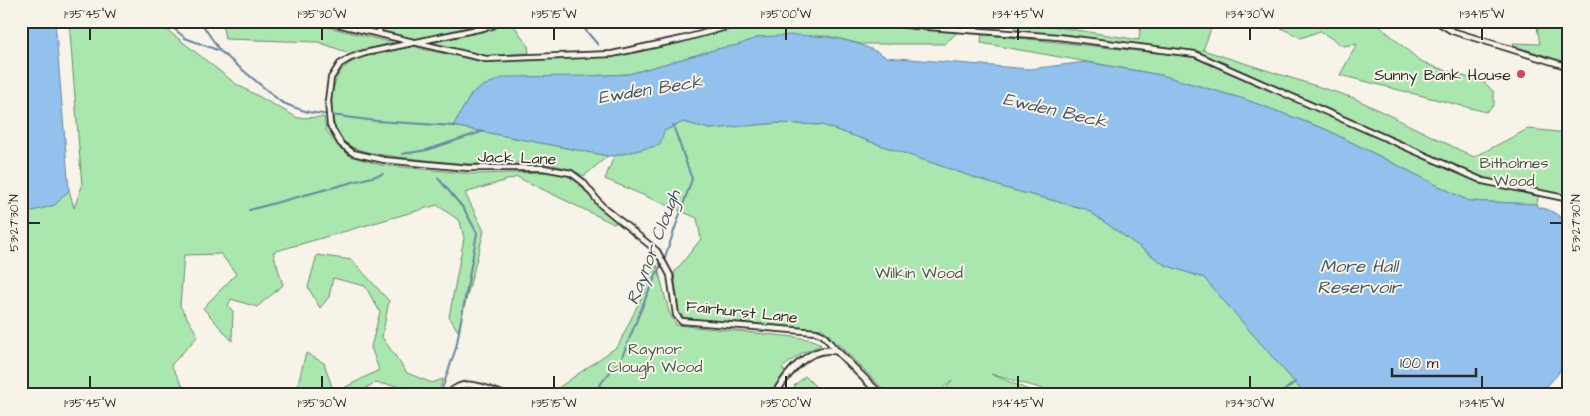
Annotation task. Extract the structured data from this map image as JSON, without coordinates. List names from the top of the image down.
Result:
{
  "streets": {
    "street": ["Jack Lane", "Fairhurst Lane"]
  },
  "crossings": [
    ["Jack Lane", "Fairhurst Lane"]
  ],
  "water": ["Ewden Beck", "Raynor Clough", "More Hall Reservoir"],
  "parks": ["Bitholmes Wood", "Wilkin Wood", "Raynor Clough Wood"],
  "places": ["Sunny Bank House"],
  "scale_bar": "100 m",
  "coordinates": [
    "1°35'45\"W",
    "1°35'30\"W",
    "1°35'15\"W",
    "1°35'00\"W",
    "1°34'45\"W",
    "1°34'30\"W",
    "1°34'15\"W",
    "53°27'30\"N"
  ]
}
